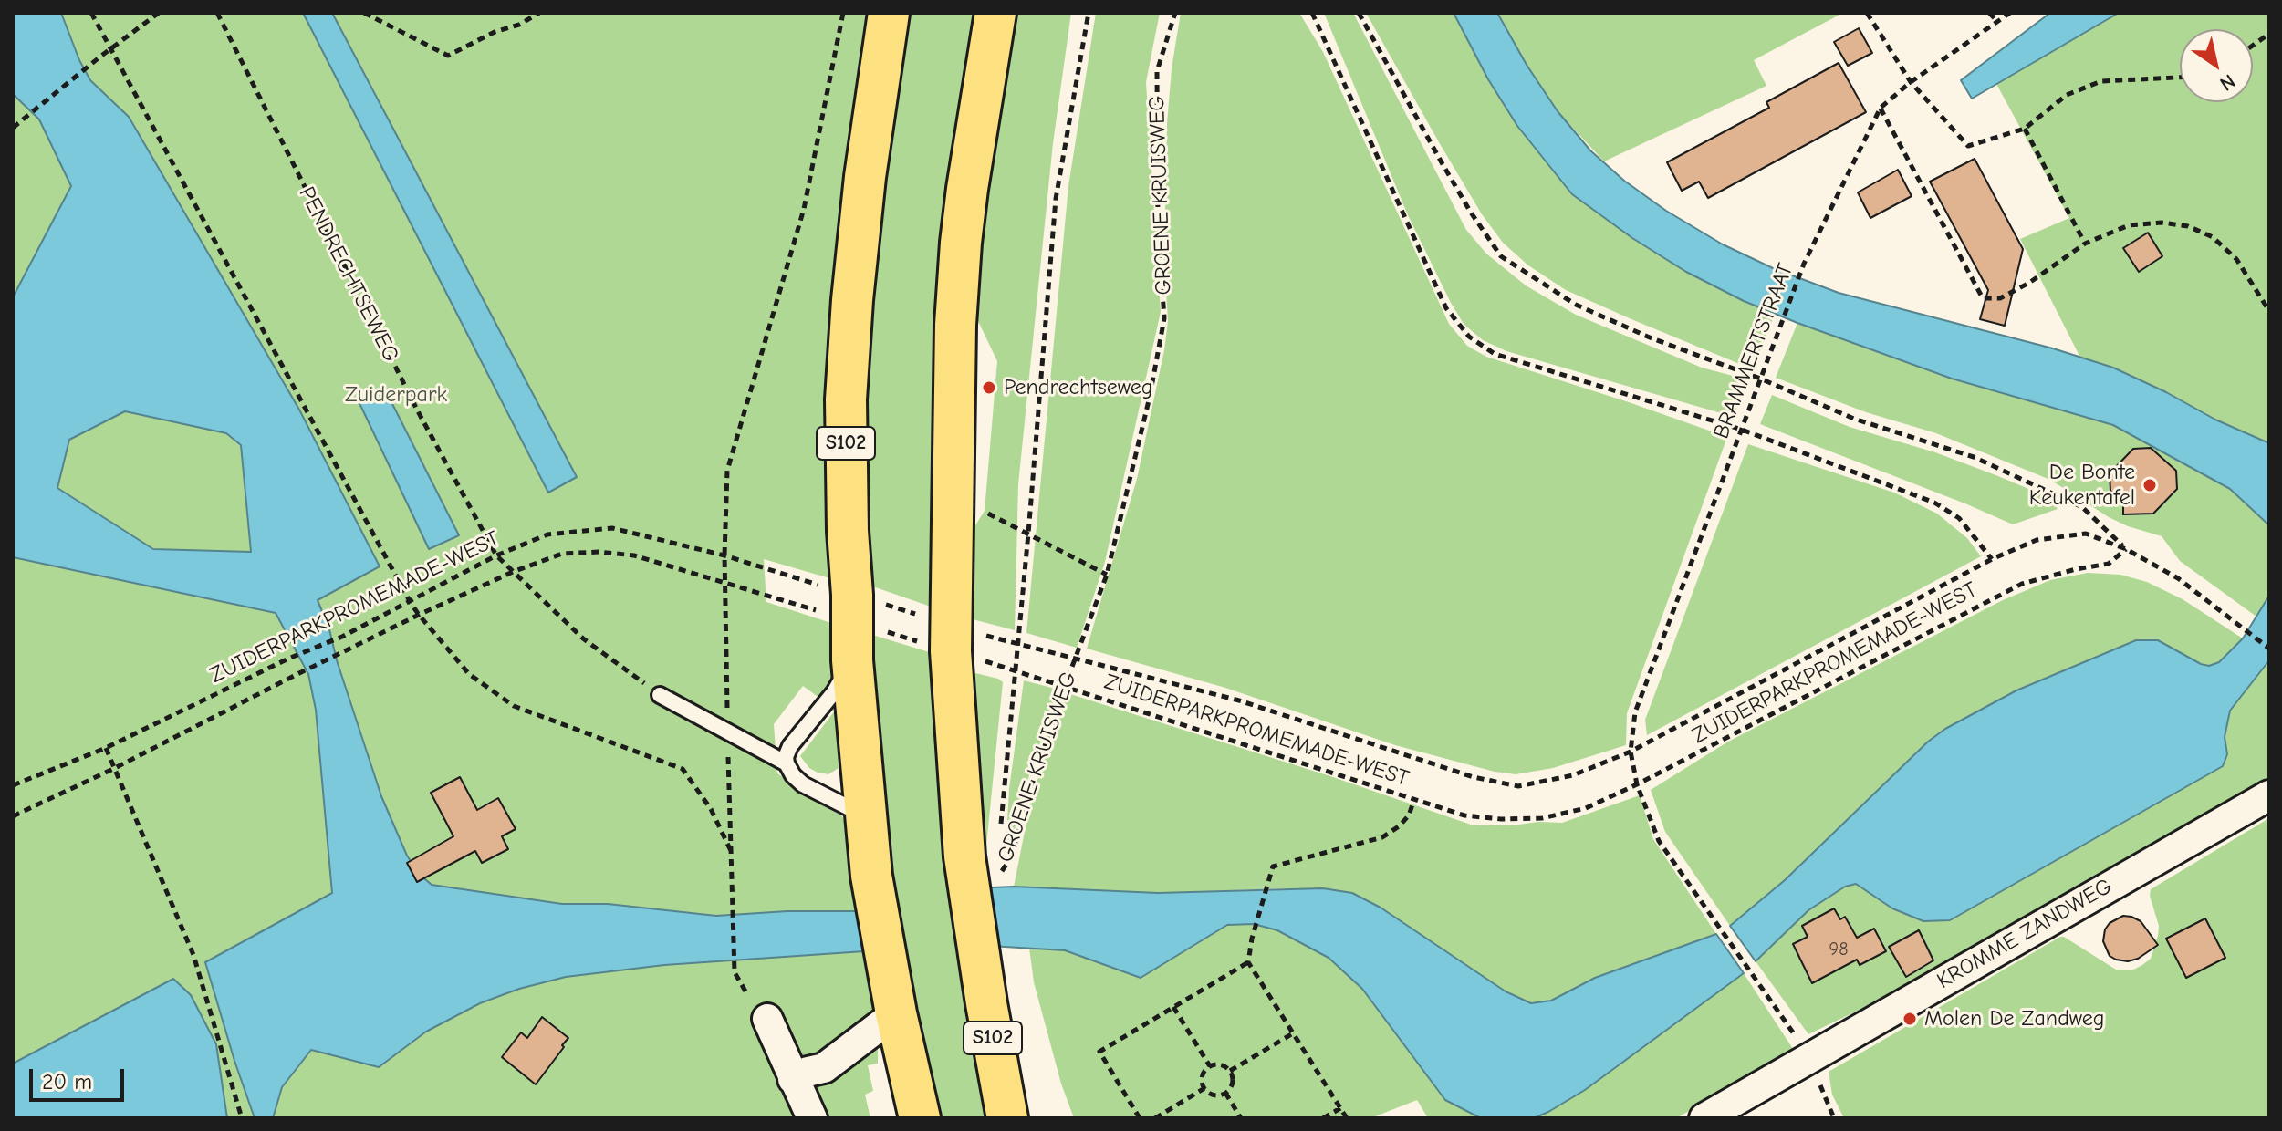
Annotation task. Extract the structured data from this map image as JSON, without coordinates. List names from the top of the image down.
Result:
{
  "streets": {
    "main road": ["GROENE KRUISWEG", "S102"],
    "street": ["KROMME ZANDWEG"],
    "path": ["PENDRECHTSEWEG", "BRAMMERTSTRAAT", "ZUIDERPARKPROMEMADE-WEST"]
  },
  "crossings": [
    ["GROENE KRUISWEG", "ZUIDERPARKPROMEMADE-WEST"],
    ["PENDRECHTSEWEG", "ZUIDERPARKPROMEMADE-WEST"],
    ["BRAMMERTSTRAAT", "ZUIDERPARKPROMEMADE-WEST"],
    ["S102", "ZUIDERPARKPROMEMADE-WEST"]
  ],
  "parks": ["Zuiderpark"],
  "places": ["Pendrechtseweg", "De Bonte Keukentafel", "Molen De Zandweg"],
  "house_numbers": ["98"],
  "scale_bar": "20 m",
  "north": "bottom right"
}
